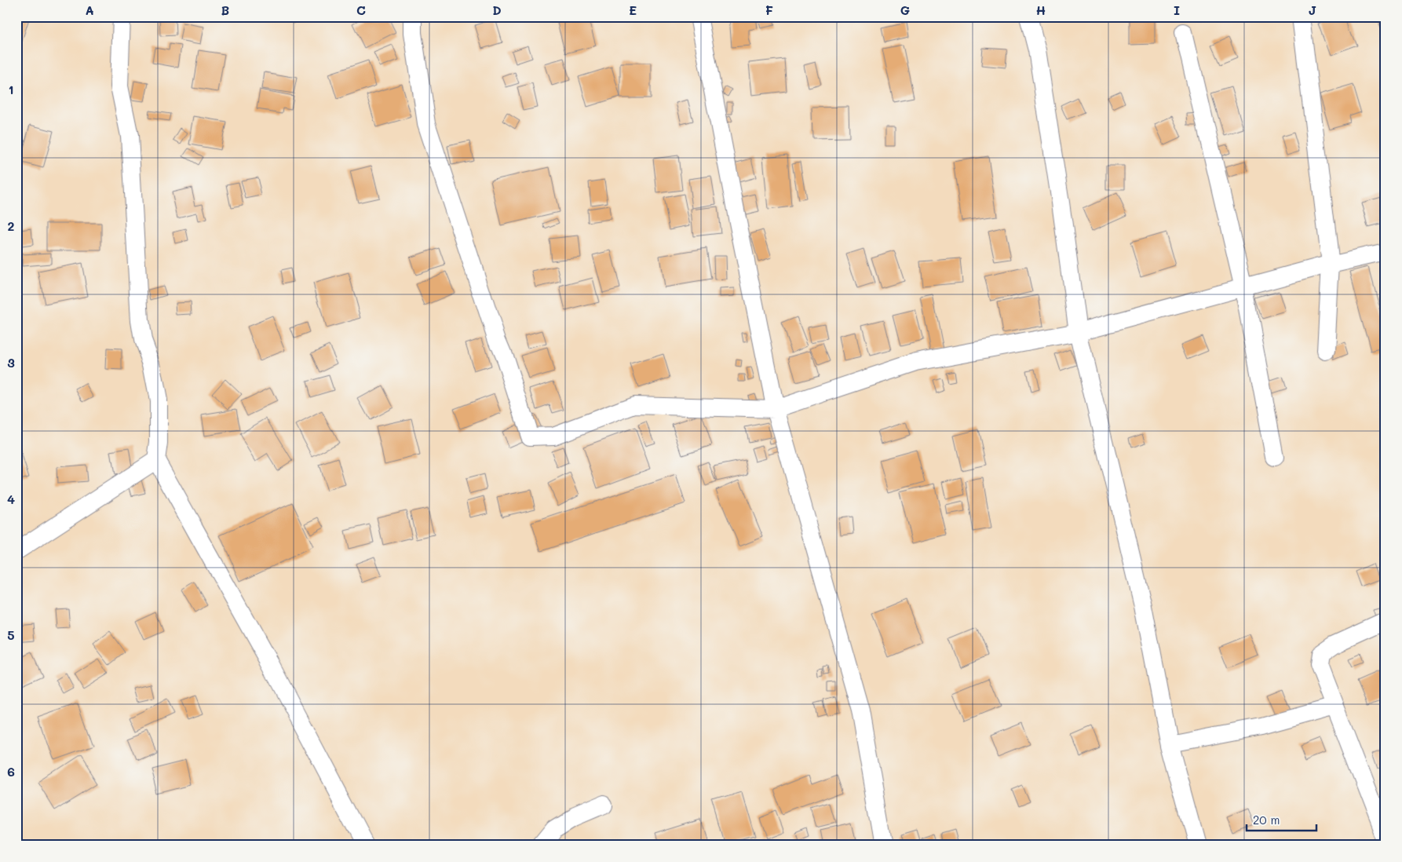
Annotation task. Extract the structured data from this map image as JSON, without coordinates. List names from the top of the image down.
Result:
{
  "scale_bar": "20 m",
  "grid": {
    "columns": [
      "A",
      "B",
      "C",
      "D",
      "E",
      "F",
      "G",
      "H",
      "I",
      "J"
    ],
    "rows": [
      "1",
      "2",
      "3",
      "4",
      "5",
      "6"
    ]
  }
}
